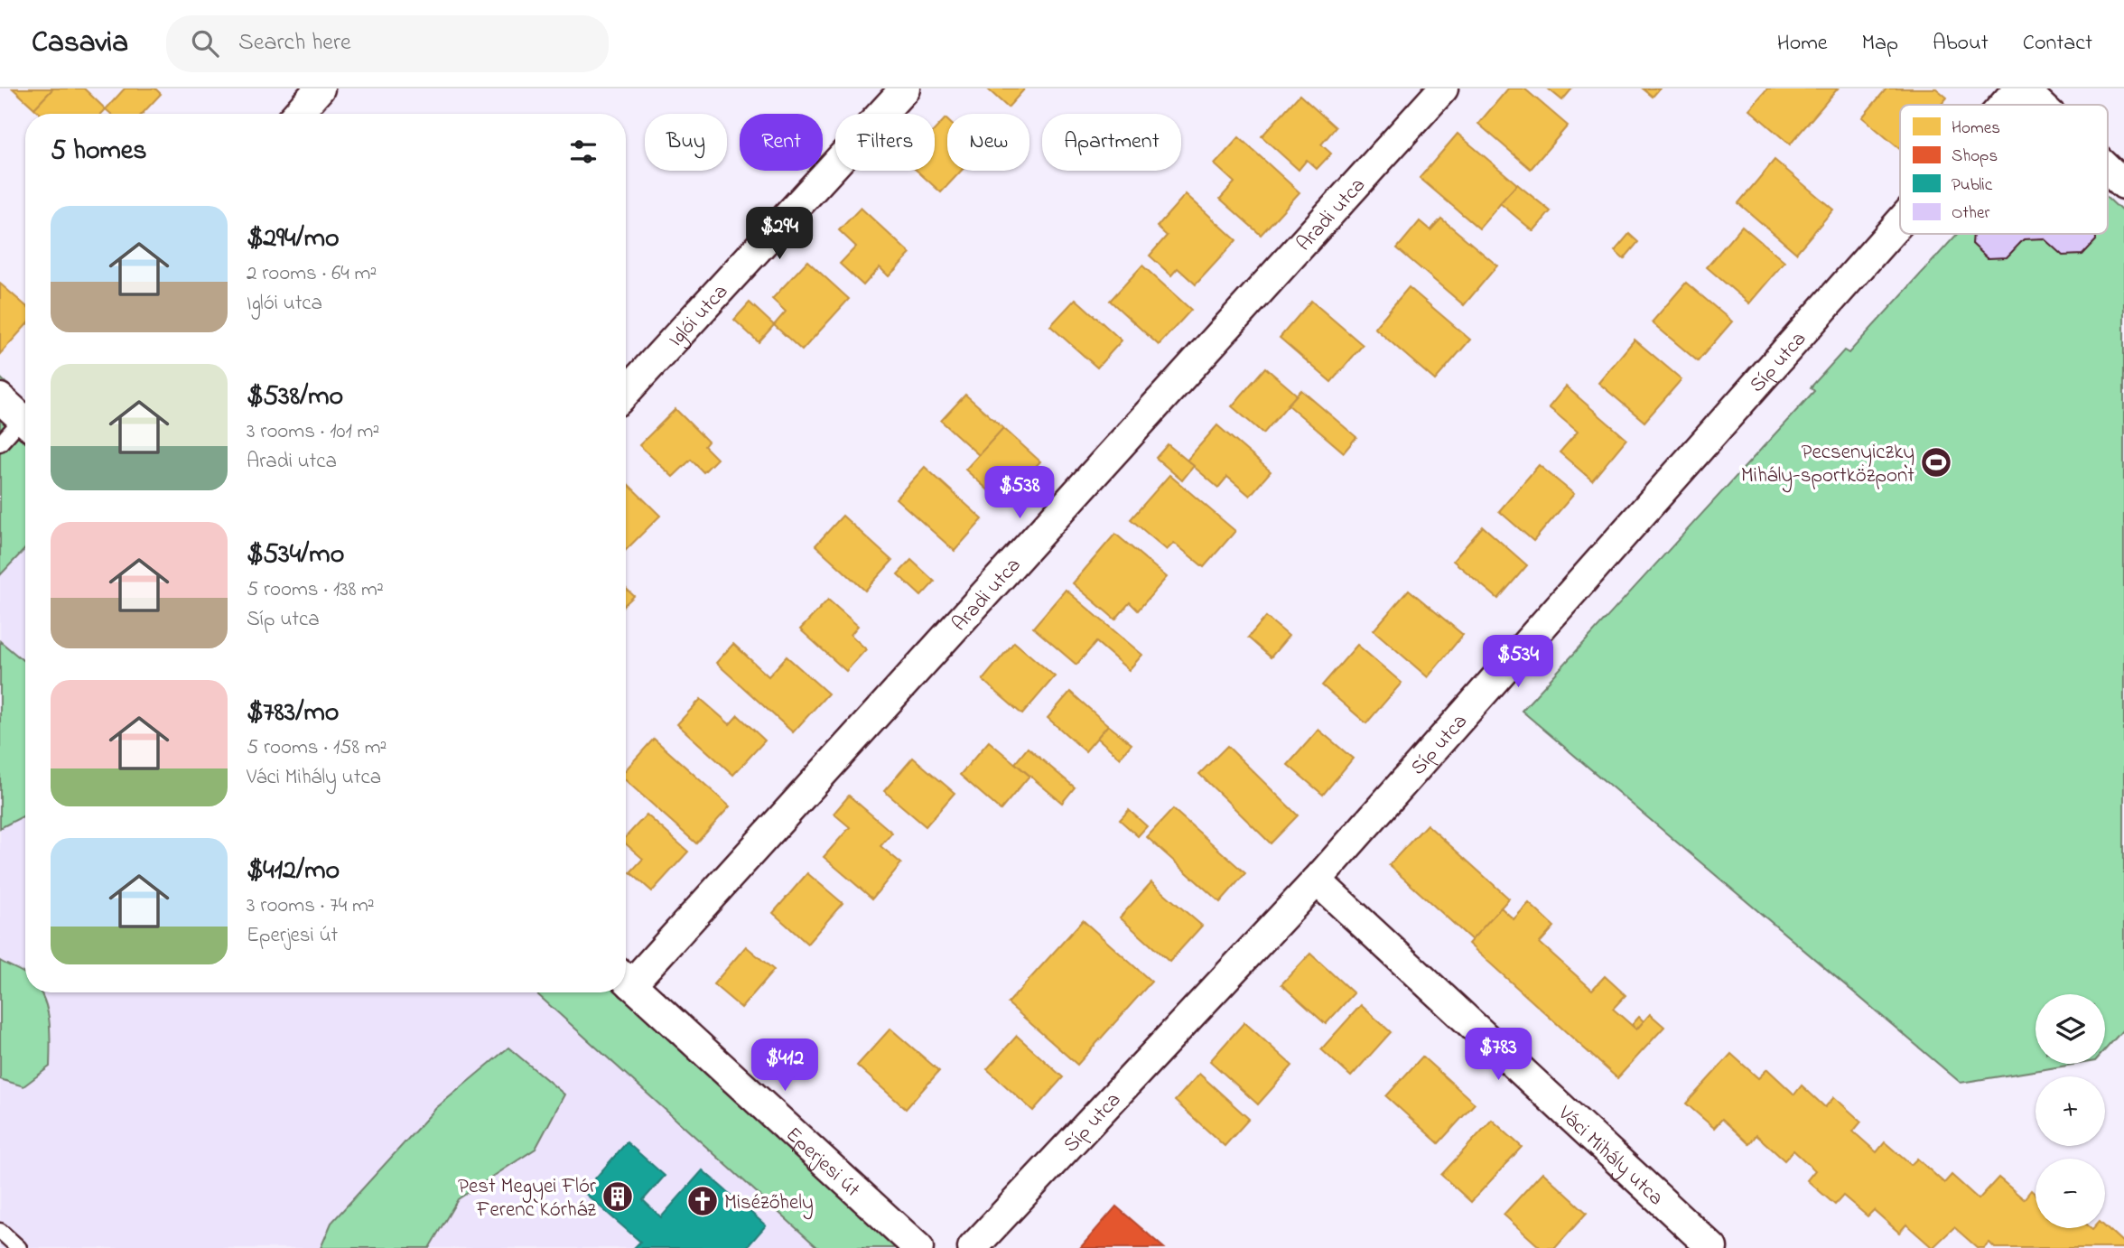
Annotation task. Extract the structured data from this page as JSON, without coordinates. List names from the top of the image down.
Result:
{
  "streets": {
    "street": [
      "Aradi utca",
      "Iglói utca",
      "Síp utca",
      "Váci Mihály utca",
      "Eperjesi út"
    ]
  },
  "crossings": [
    ["Síp utca", "Váci Mihály utca"]
  ],
  "places": {
    "sports": ["Pecsenyiczky Mihály-sportközpont"],
    "building": ["Pest Megyei Flór Ferenc Kórház"],
    "church": ["Misézőhely"]
  },
  "legend": [
    "Homes",
    "Shops",
    "Public",
    "Other"
  ],
  "page": {
    "header": "Casavia",
    "search": "Search here",
    "nav": [
      "Home",
      "Map",
      "About",
      "Contact"
    ],
    "chip": [
      "Buy",
      "Rent",
      "Filters",
      "New",
      "Apartment"
    ],
    "heading": "5 homes",
    "list": [
      {
        "name": "$294/mo",
        "note": "2 rooms · 64 m² · Iglói utca"
      },
      {
        "name": "$538/mo",
        "note": "3 rooms · 101 m² · Aradi utca"
      },
      {
        "name": "$534/mo",
        "note": "5 rooms · 138 m² · Síp utca"
      },
      {
        "name": "$783/mo",
        "note": "5 rooms · 158 m² · Váci Mihály utca"
      },
      {
        "name": "$412/mo",
        "note": "3 rooms · 74 m² · Eperjesi út"
      }
    ],
    "price": [
      "$294",
      "$538",
      "$534",
      "$783",
      "$412"
    ],
    "map_buttons": ["+", "−"]
  }
}
